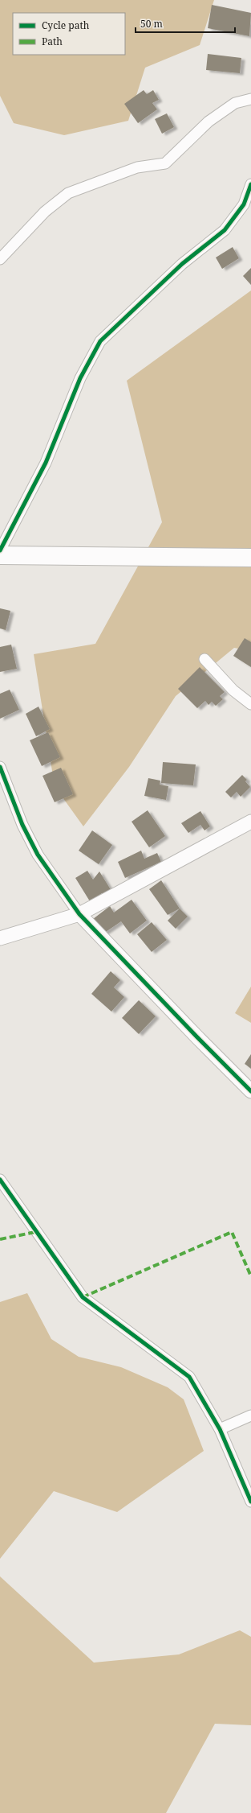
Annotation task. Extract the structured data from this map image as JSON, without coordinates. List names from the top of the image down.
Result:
{
  "legend": ["Cycle path", "Path"],
  "scale_bar": "50 m"
}
